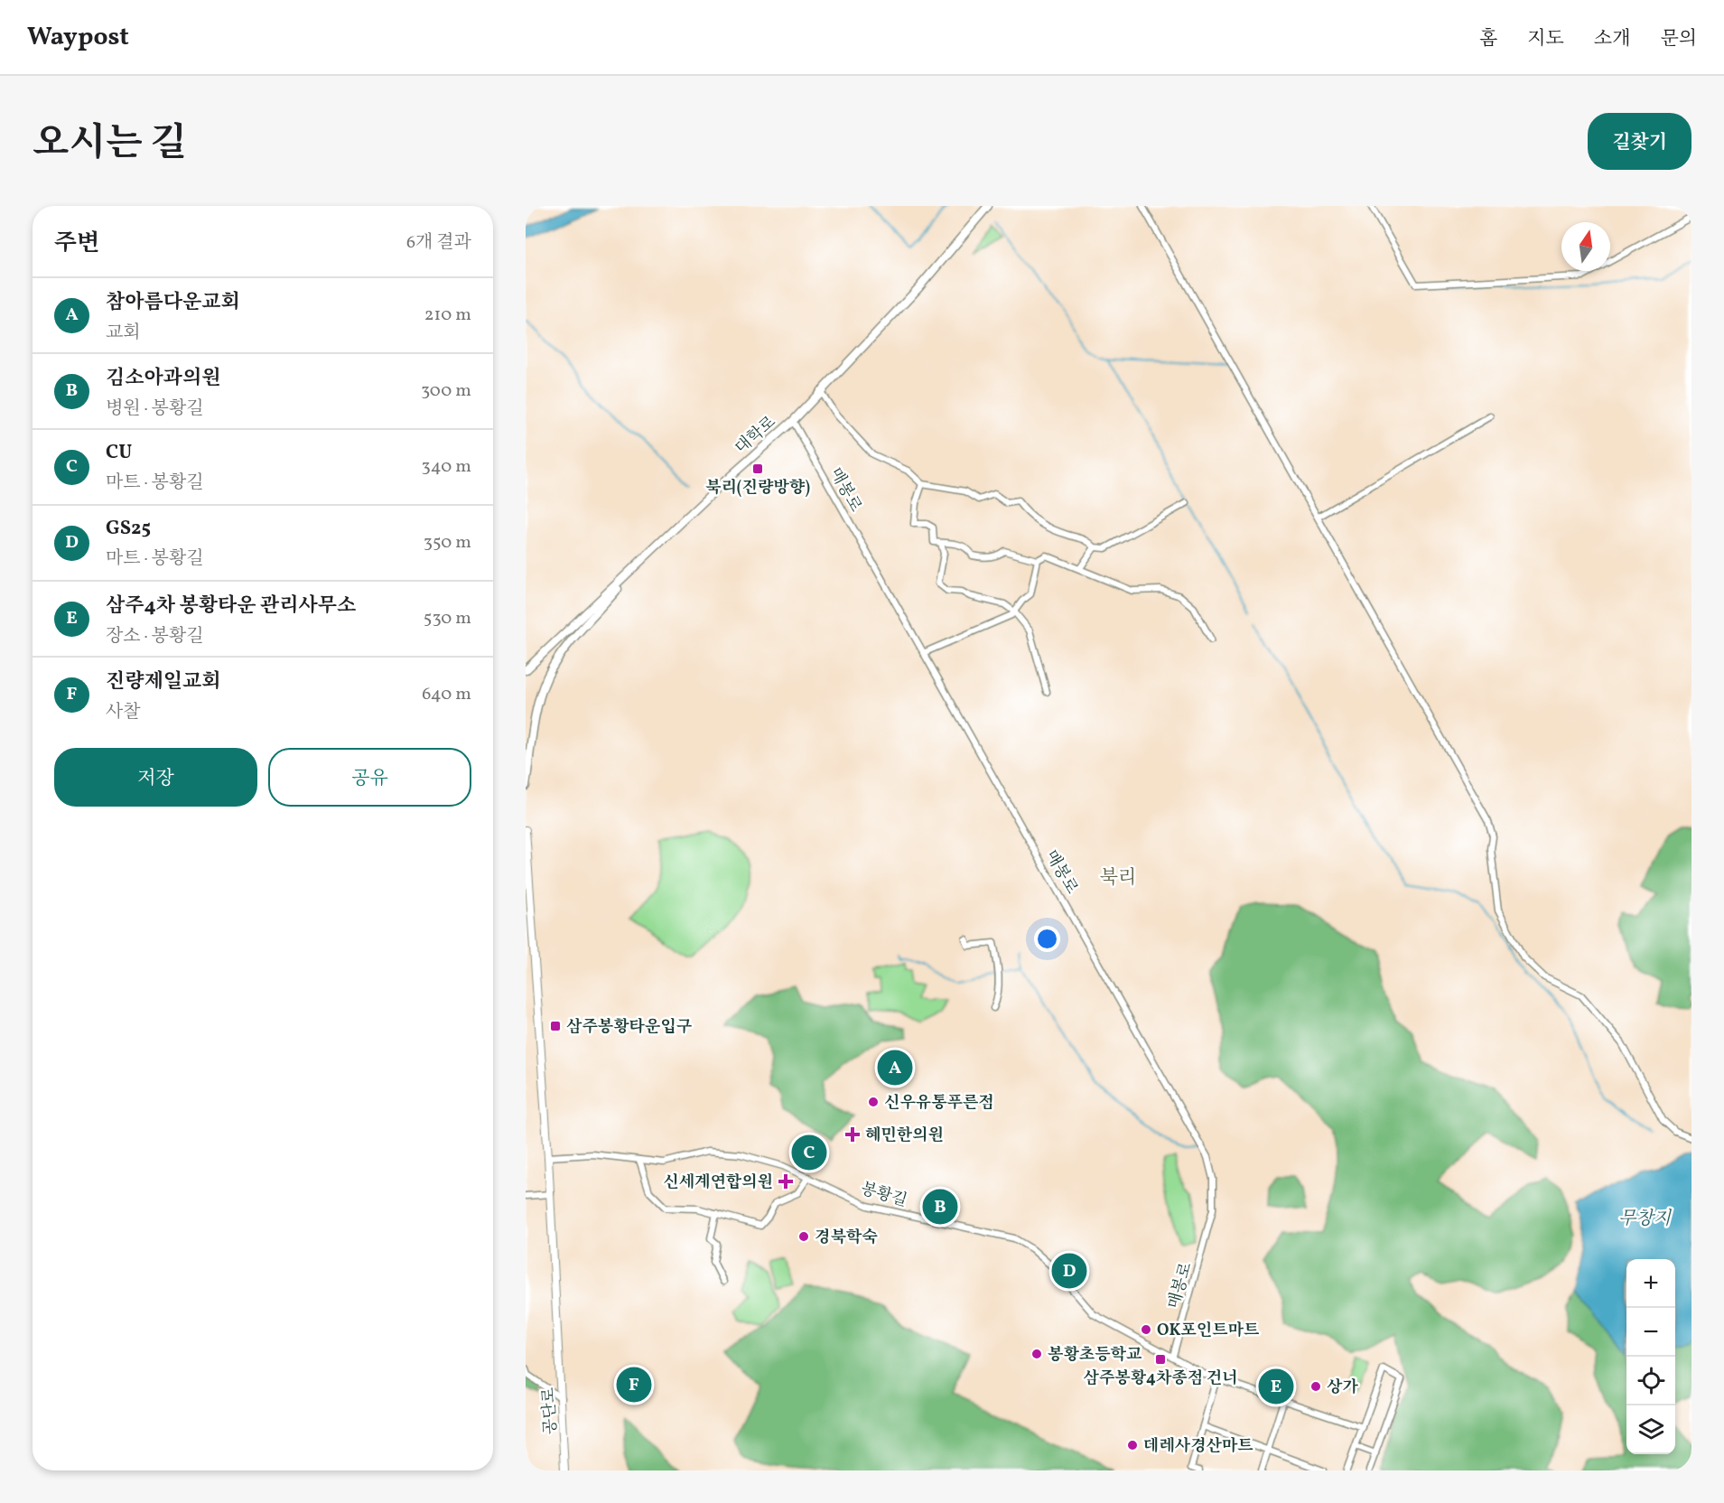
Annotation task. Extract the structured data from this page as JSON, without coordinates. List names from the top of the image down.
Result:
{
  "streets": {
    "main road": ["대학로"],
    "street": ["매봉로", "봉황길", "공단로"]
  },
  "crossings": [
    ["대학로", "매봉로"],
    ["매봉로", "봉황길"],
    ["봉황길", "공단로"]
  ],
  "districts": ["북리"],
  "water": ["무창지"],
  "places": {
    "transit": ["북리(진량방향)", "삼주봉황타운입구", "삼주봉황4차종점 건너"],
    "other": [
      "신우유통푸른점",
      "경북학숙",
      "OK포인트마트",
      "봉황초등학교",
      "상가",
      "데레사경산마트"
    ],
    "health": ["혜민한의원", "신세계연합의원"]
  },
  "north": "top",
  "page": {
    "header": "Waypost",
    "nav": [
      "홈",
      "지도",
      "소개",
      "문의"
    ],
    "title": "오시는 길",
    "buttons": [
      "길찾기",
      ["저장", "공유"]
    ],
    "heading": ["주변", "6개 결과"],
    "list": [
      {
        "mark": "A",
        "name": "참아름다운교회",
        "note": "교회",
        "value": "210 m"
      },
      {
        "mark": "B",
        "name": "김소아과의원",
        "note": "병원 · 봉황길",
        "value": "300 m"
      },
      {
        "mark": "C",
        "name": "CU",
        "note": "마트 · 봉황길",
        "value": "340 m"
      },
      {
        "mark": "D",
        "name": "GS25",
        "note": "마트 · 봉황길",
        "value": "350 m"
      },
      {
        "mark": "E",
        "name": "삼주4차 봉황타운 관리사무소",
        "note": "장소 · 봉황길",
        "value": "530 m"
      },
      {
        "mark": "F",
        "name": "진량제일교회",
        "note": "사찰",
        "value": "640 m"
      }
    ],
    "pins": [
      "A",
      "C",
      "B",
      "D",
      "F",
      "E"
    ],
    "map_buttons": ["+", "−"]
  }
}
